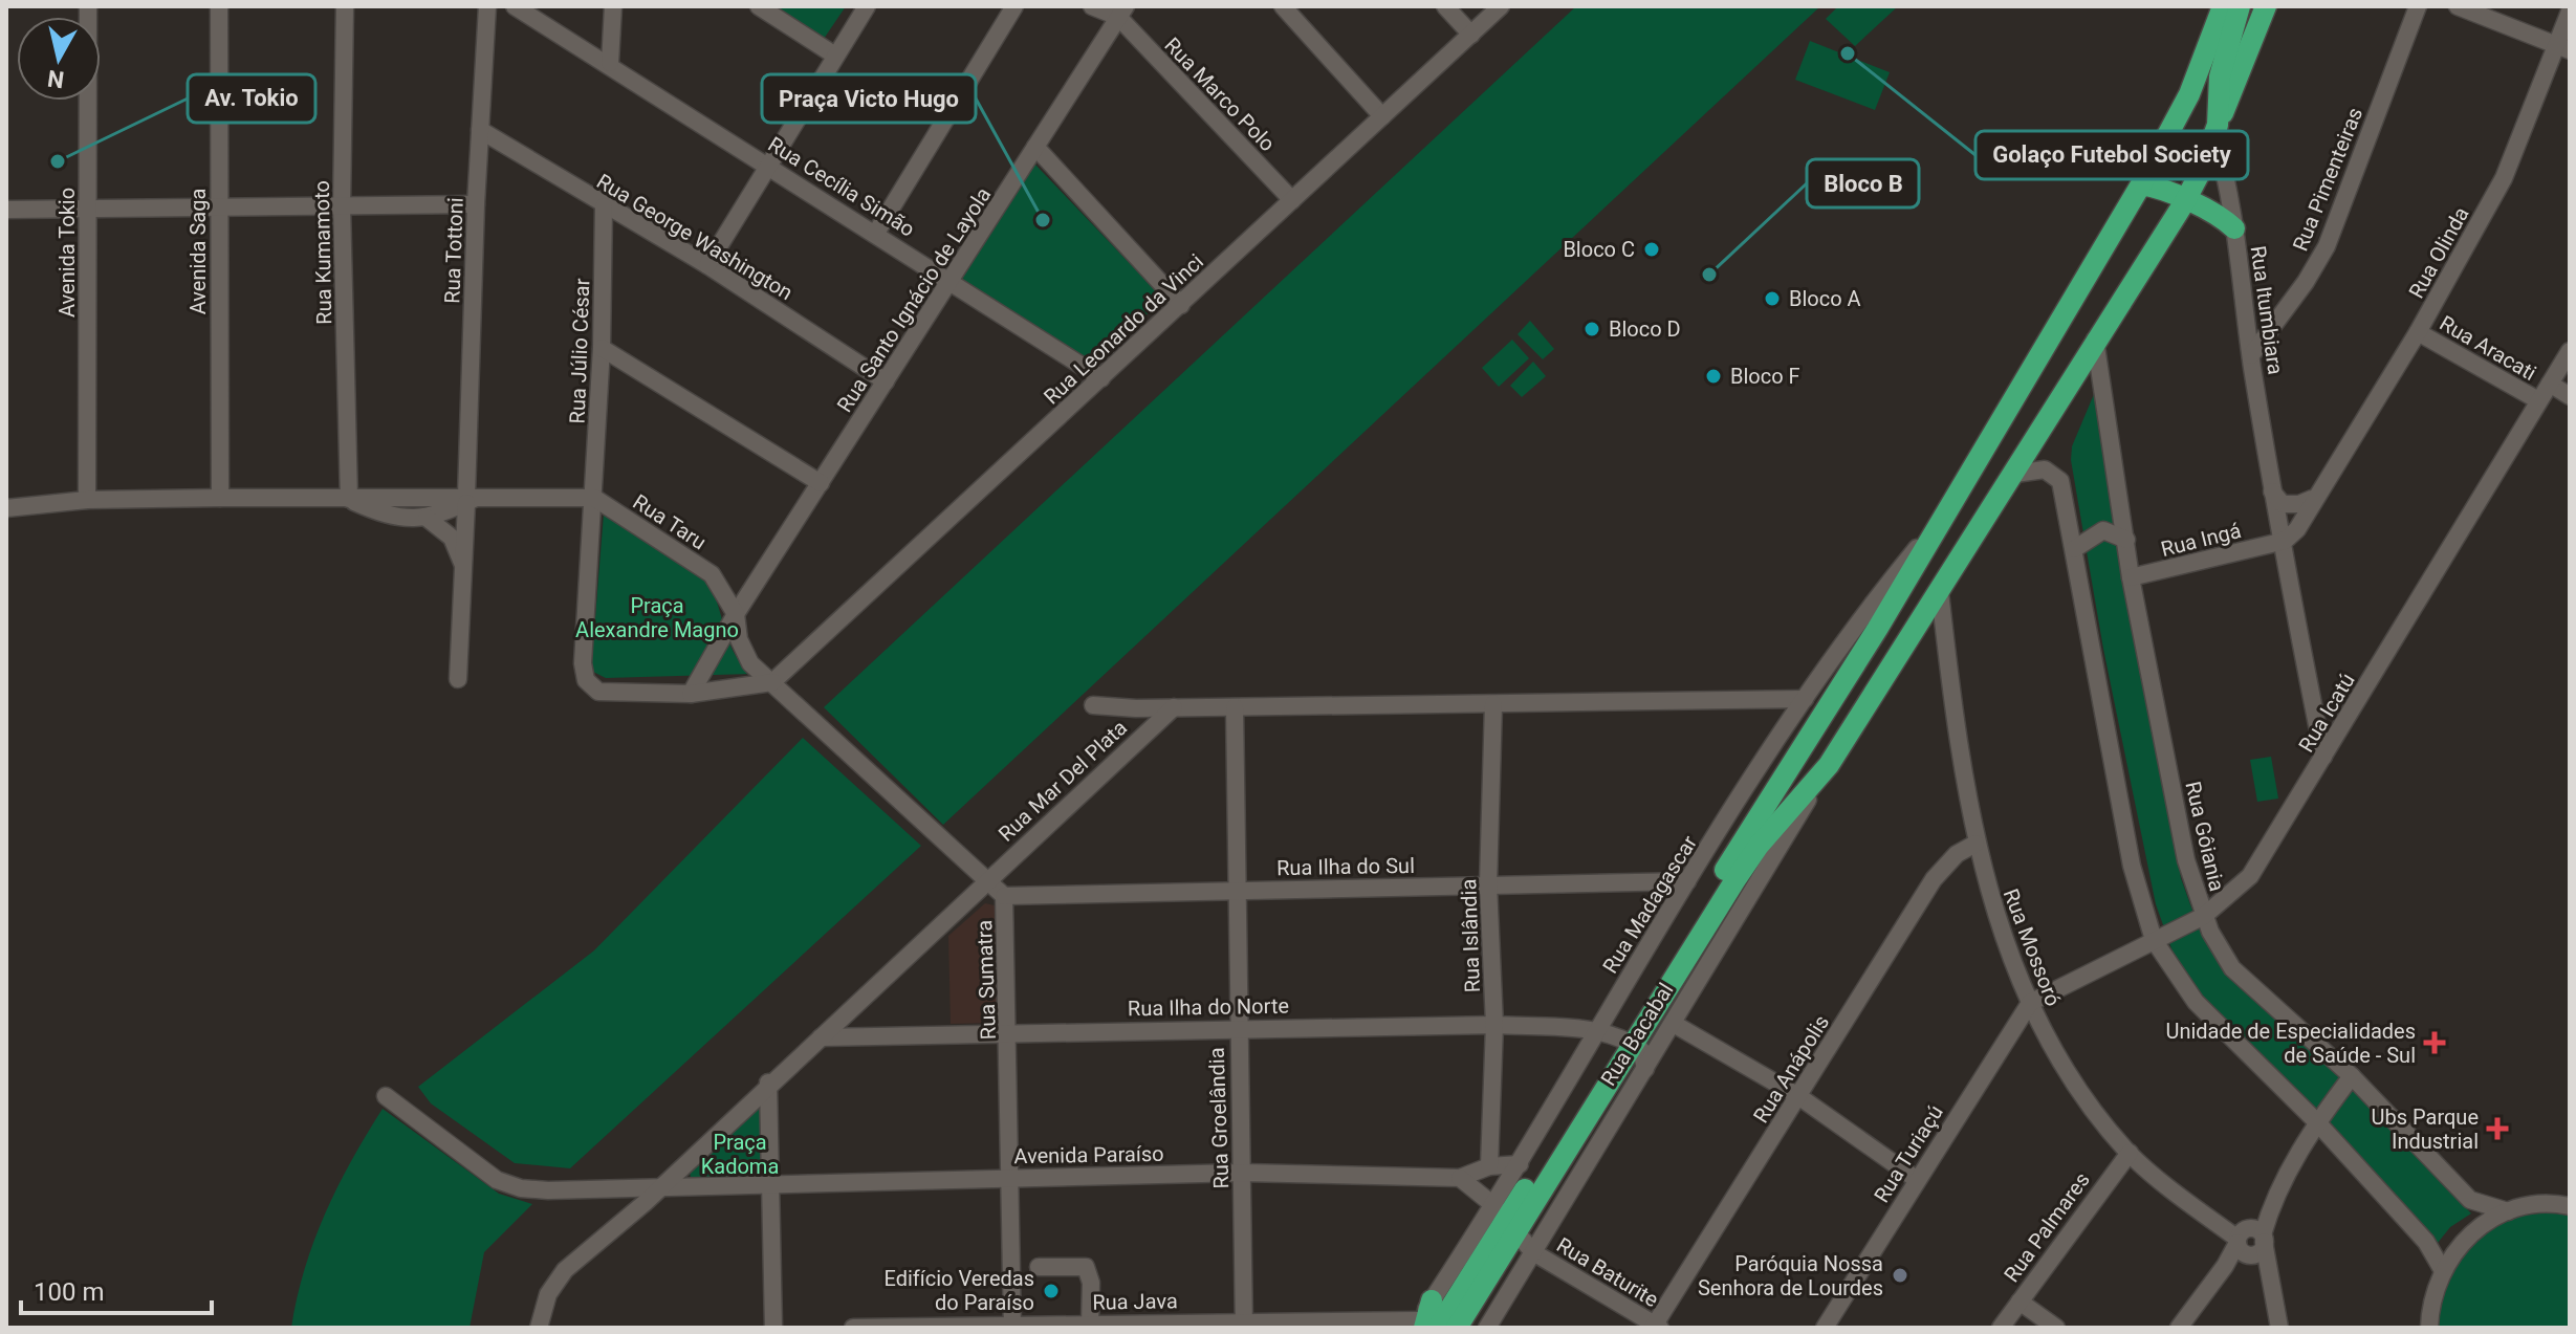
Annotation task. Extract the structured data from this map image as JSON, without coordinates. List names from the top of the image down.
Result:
{
  "streets": {
    "street": [
      "Rua Marco Polo",
      "Rua Pimenteiras",
      "Rua Cecília Simão",
      "Rua George Washington",
      "Rua Tottoni",
      "Avenida Saga",
      "Avenida Tokio",
      "Rua Kumamoto",
      "Rua Olinda",
      "Rua Santo Ignácio de Layola",
      "Rua Itumbiara",
      "Rua Leonardo da Vinci",
      "Rua Aracati",
      "Rua Júlio César",
      "Rua Taru",
      "Rua Ingá",
      "Rua Icatú",
      "Rua Mar Del Plata",
      "Rua Gôiania",
      "Rua Ilha do Sul",
      "Rua Madagascar",
      "Rua Islândia",
      "Rua Mossoró",
      "Rua Sumatra",
      "Rua Ilha do Norte",
      "Rua Bacabal",
      "Rua Anápolis",
      "Rua Groelândia",
      "Rua Turiaçú",
      "Avenida Paraíso",
      "Rua Palmares",
      "Rua Baturite",
      "Rua Java"
    ]
  },
  "crossings": [
    ["Rua Marco Polo", "Rua Santo Ignácio de Layola"],
    ["Rua Marco Polo", "Rua Leonardo da Vinci"],
    ["Rua Pimenteiras", "Rua Itumbiara"],
    ["Rua Cecília Simão", "Rua Santo Ignácio de Layola"],
    ["Rua Cecília Simão", "Rua Leonardo da Vinci"],
    ["Rua George Washington", "Rua Tottoni"],
    ["Rua George Washington", "Rua Santo Ignácio de Layola"],
    ["Rua George Washington", "Rua Júlio César"],
    ["Rua Olinda", "Rua Itumbiara"],
    ["Rua Olinda", "Rua Aracati"],
    ["Rua Olinda", "Rua Ingá"],
    ["Rua Santo Ignácio de Layola", "Rua Taru"],
    ["Rua Itumbiara", "Rua Ingá"],
    ["Rua Leonardo da Vinci", "Rua Taru"],
    ["Rua Leonardo da Vinci", "Rua Sumatra"],
    ["Rua Aracati", "Rua Icatú"],
    ["Rua Júlio César", "Rua Taru"],
    ["Rua Taru", "Rua Sumatra"],
    ["Rua Ingá", "Rua Gôiania"],
    ["Rua Icatú", "Rua Gôiania"],
    ["Rua Icatú", "Rua Mossoró"],
    ["Rua Icatú", "Rua Turiaçú"],
    ["Rua Mar Del Plata", "Rua Sumatra"],
    ["Rua Mar Del Plata", "Rua Ilha do Norte"],
    ["Rua Mar Del Plata", "Avenida Paraíso"],
    ["Rua Ilha do Sul", "Rua Madagascar"],
    ["Rua Ilha do Sul", "Rua Islândia"],
    ["Rua Ilha do Sul", "Rua Sumatra"],
    ["Rua Ilha do Sul", "Rua Groelândia"],
    ["Rua Madagascar", "Rua Ilha do Norte"],
    ["Rua Madagascar", "Avenida Paraíso"],
    ["Rua Madagascar", "Rua Baturite"],
    ["Rua Islândia", "Rua Ilha do Norte"],
    ["Rua Islândia", "Avenida Paraíso"],
    ["Rua Mossoró", "Rua Anápolis"],
    ["Rua Mossoró", "Rua Turiaçú"],
    ["Rua Mossoró", "Rua Palmares"],
    ["Rua Sumatra", "Rua Ilha do Norte"],
    ["Rua Sumatra", "Avenida Paraíso"],
    ["Rua Sumatra", "Rua Java"],
    ["Rua Ilha do Norte", "Rua Groelândia"],
    ["Rua Bacabal", "Rua Baturite"],
    ["Rua Anápolis", "Rua Baturite"],
    ["Rua Groelândia", "Avenida Paraíso"],
    ["Rua Groelândia", "Rua Java"],
    ["Avenida Paraíso", "Rua Baturite"]
  ],
  "parks": ["Praça Alexandre Magno", "Praça Kadoma"],
  "places": {
    "other": [
      "Golaço Futebol Society",
      "Av. Tokio",
      "Praça Victo Hugo",
      "Bloco C",
      "Bloco B",
      "Bloco A",
      "Bloco D",
      "Bloco F",
      "Paróquia Nossa Senhora de Lourdes",
      "Edifício Veredas do Paraíso"
    ],
    "health": ["Unidade de Especialidades de Saúde - Sul", "Ubs Parque Industrial"]
  },
  "scale_bar": "100 m",
  "north": "bottom"
}
